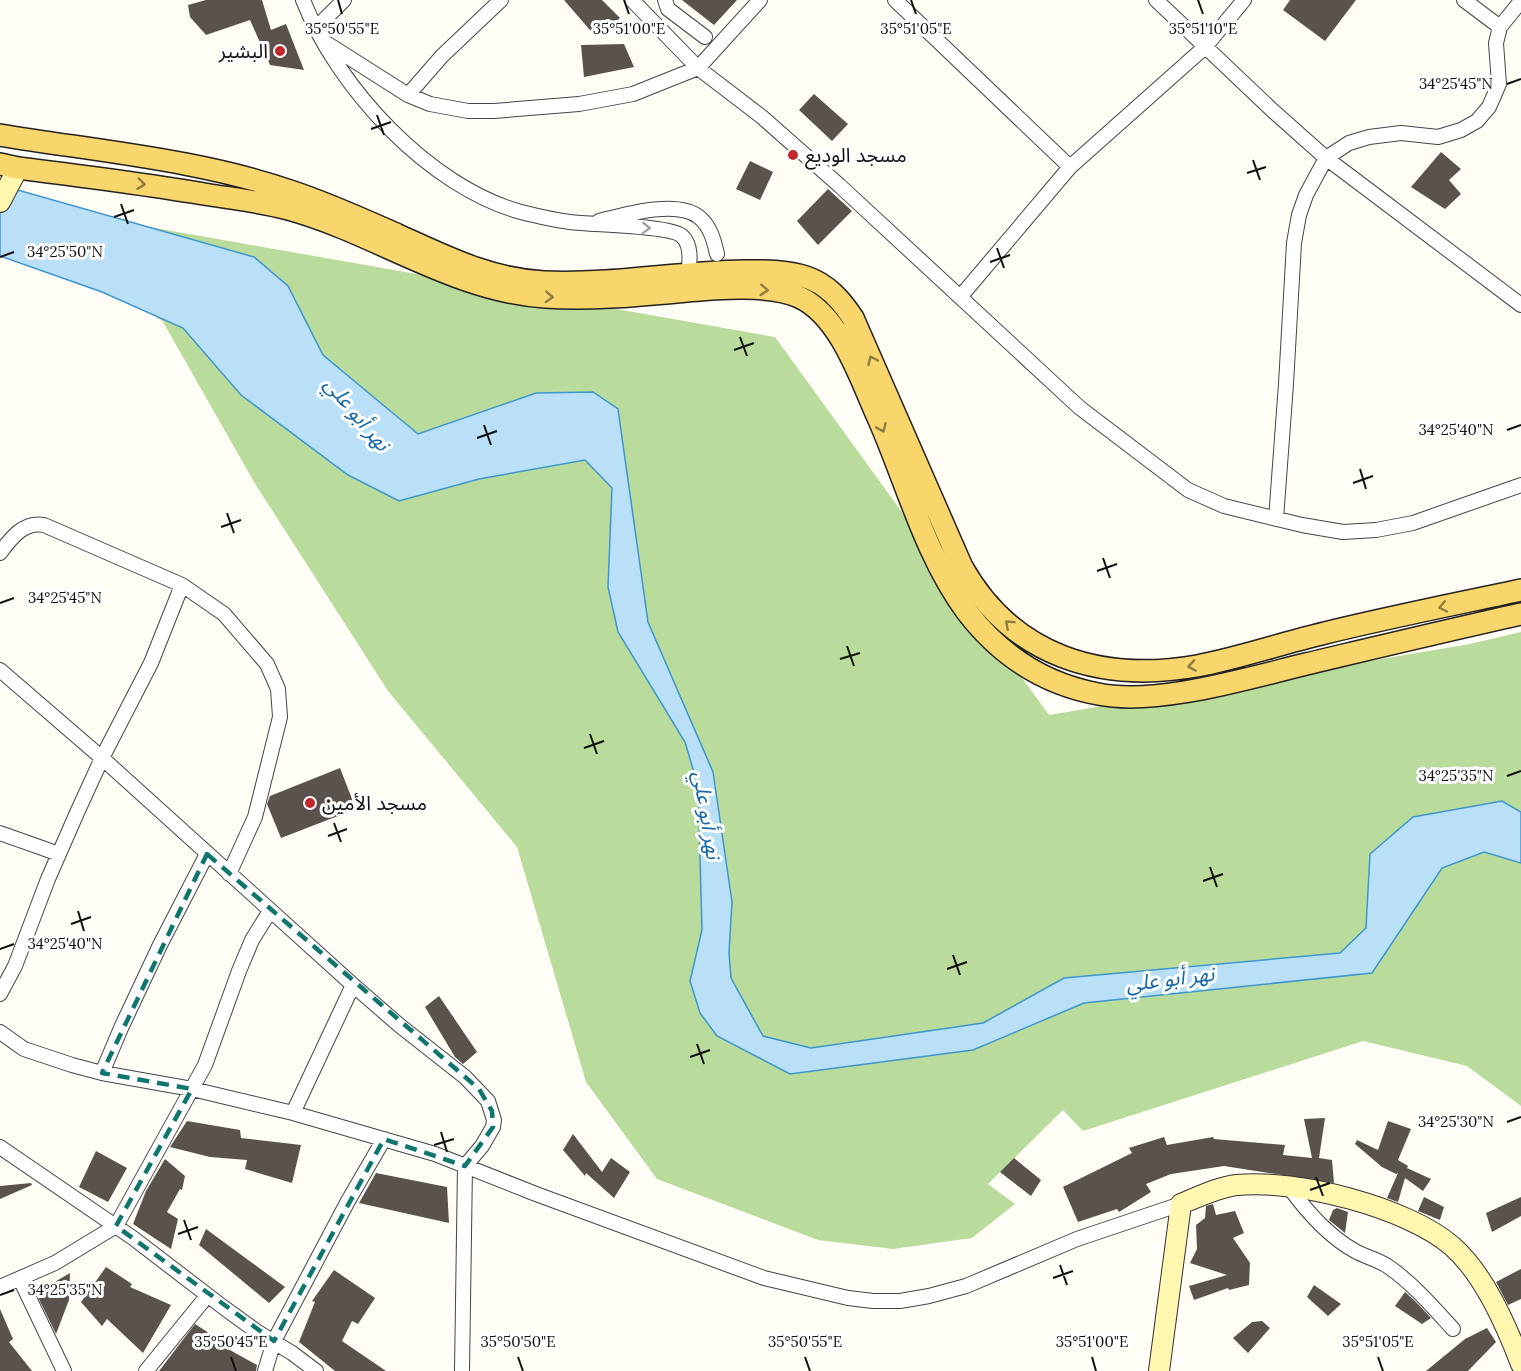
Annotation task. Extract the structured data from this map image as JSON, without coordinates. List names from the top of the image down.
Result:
{
  "water": ["نهر أبو علي"],
  "places": ["البشير", "مسجد الوديع", "مسجد الأمين"],
  "coordinates": [
    "35°50'55\"E",
    "35°51'00\"E",
    "35°51'05\"E",
    "35°51'10\"E",
    "34°25'45\"N",
    "34°25'50\"N",
    "34°25'40\"N",
    "34°25'35\"N",
    "34°25'30\"N",
    "35°50'45\"E",
    "35°50'50\"E"
  ]
}
